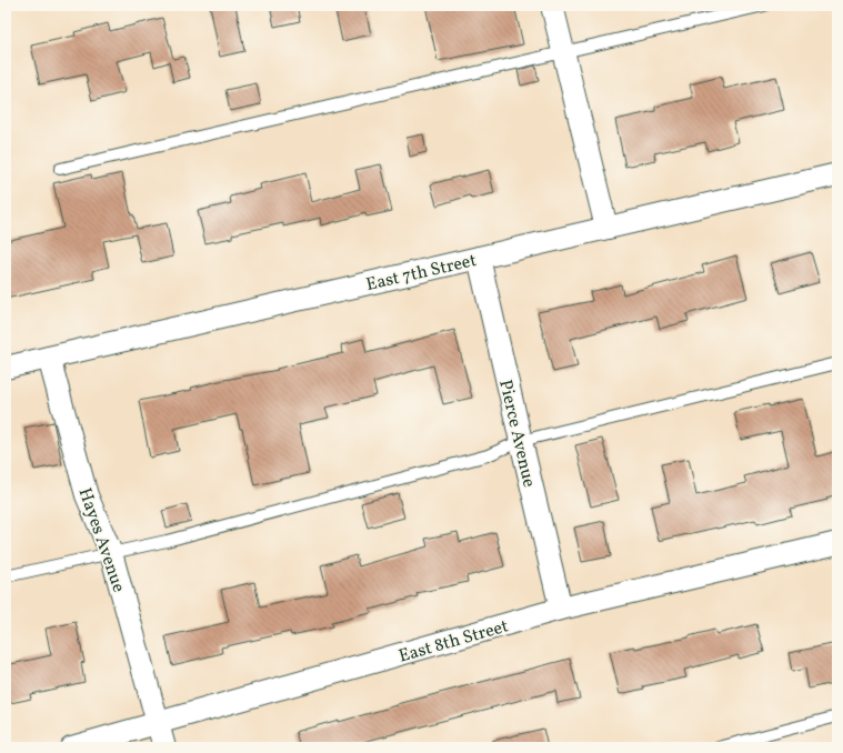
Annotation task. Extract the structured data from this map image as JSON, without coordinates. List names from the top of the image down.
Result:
{
  "streets": {
    "street": [
      "East 7th Street",
      "Pierce Avenue",
      "Hayes Avenue",
      "East 8th Street"
    ]
  },
  "crossings": [
    ["East 7th Street", "Pierce Avenue"],
    ["East 7th Street", "Hayes Avenue"],
    ["Pierce Avenue", "East 8th Street"],
    ["Hayes Avenue", "East 8th Street"]
  ]
}
